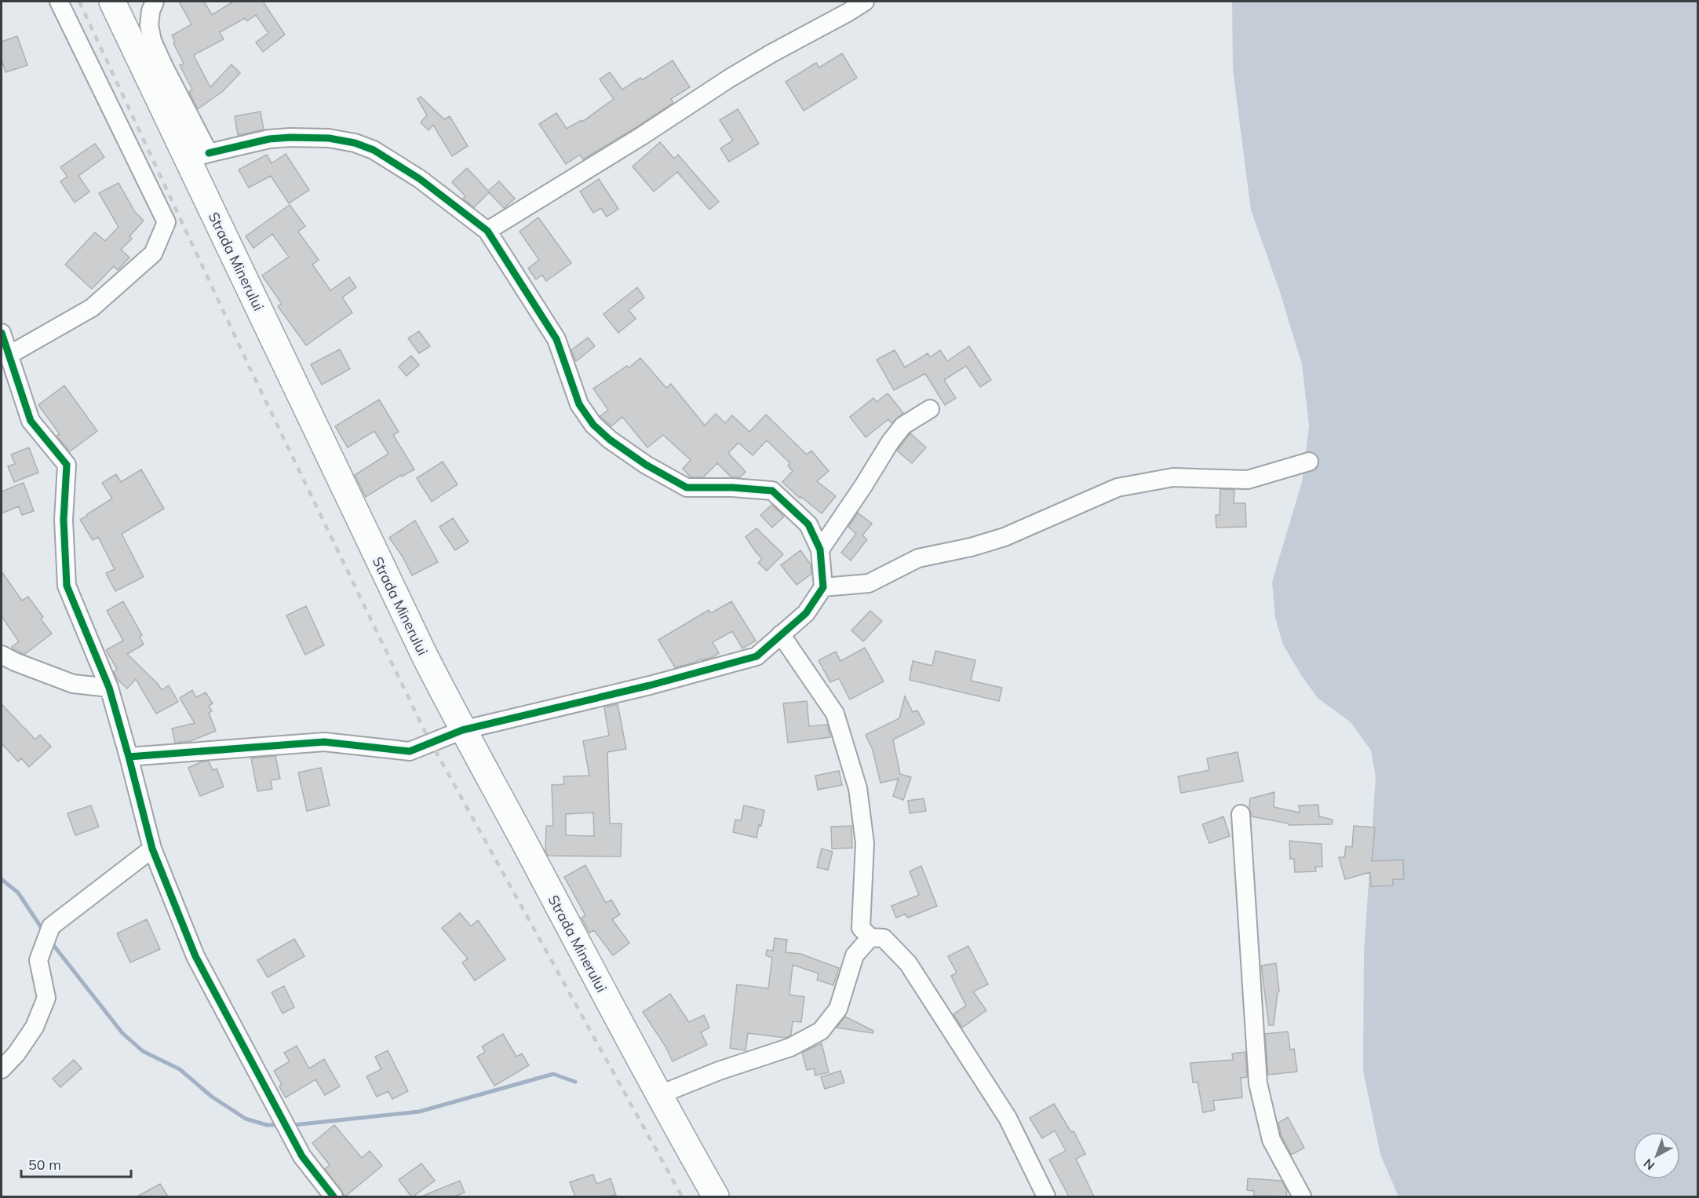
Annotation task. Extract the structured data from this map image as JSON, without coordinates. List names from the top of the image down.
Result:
{
  "streets": {
    "main road": ["Strada Minerului"]
  },
  "scale_bar": "50 m",
  "north": "bottom left"
}
